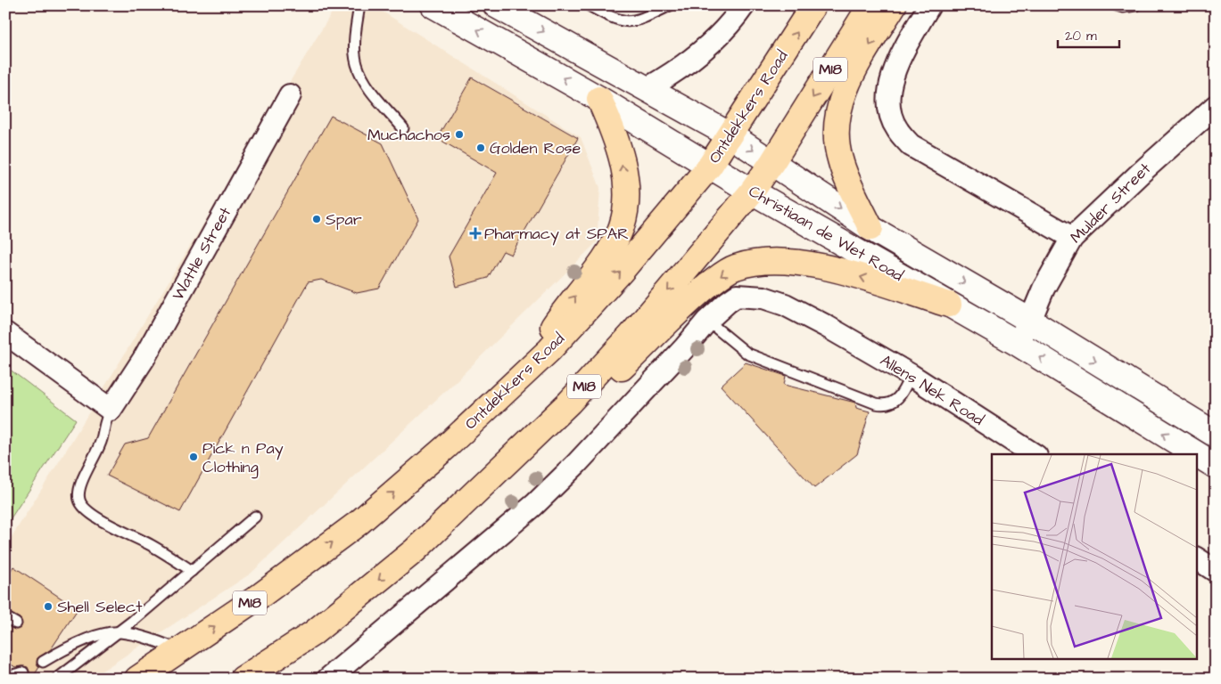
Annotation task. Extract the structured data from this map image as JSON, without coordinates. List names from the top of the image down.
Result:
{
  "streets": {
    "main road": ["M18", "Ontdekkers Road", "Christiaan de Wet Road"],
    "street": ["Mulder Street", "Wattle Street", "Allens Nek Road"]
  },
  "crossings": [
    ["M18", "Christiaan de Wet Road"],
    ["Ontdekkers Road", "Christiaan de Wet Road"],
    ["Mulder Street", "Christiaan de Wet Road"]
  ],
  "places": {
    "other": [
      "Muchachos",
      "Golden Rose",
      "Spar",
      "Pick n Pay Clothing",
      "Shell Select"
    ],
    "health": ["Pharmacy at SPAR"]
  },
  "scale_bar": "20 m"
}
